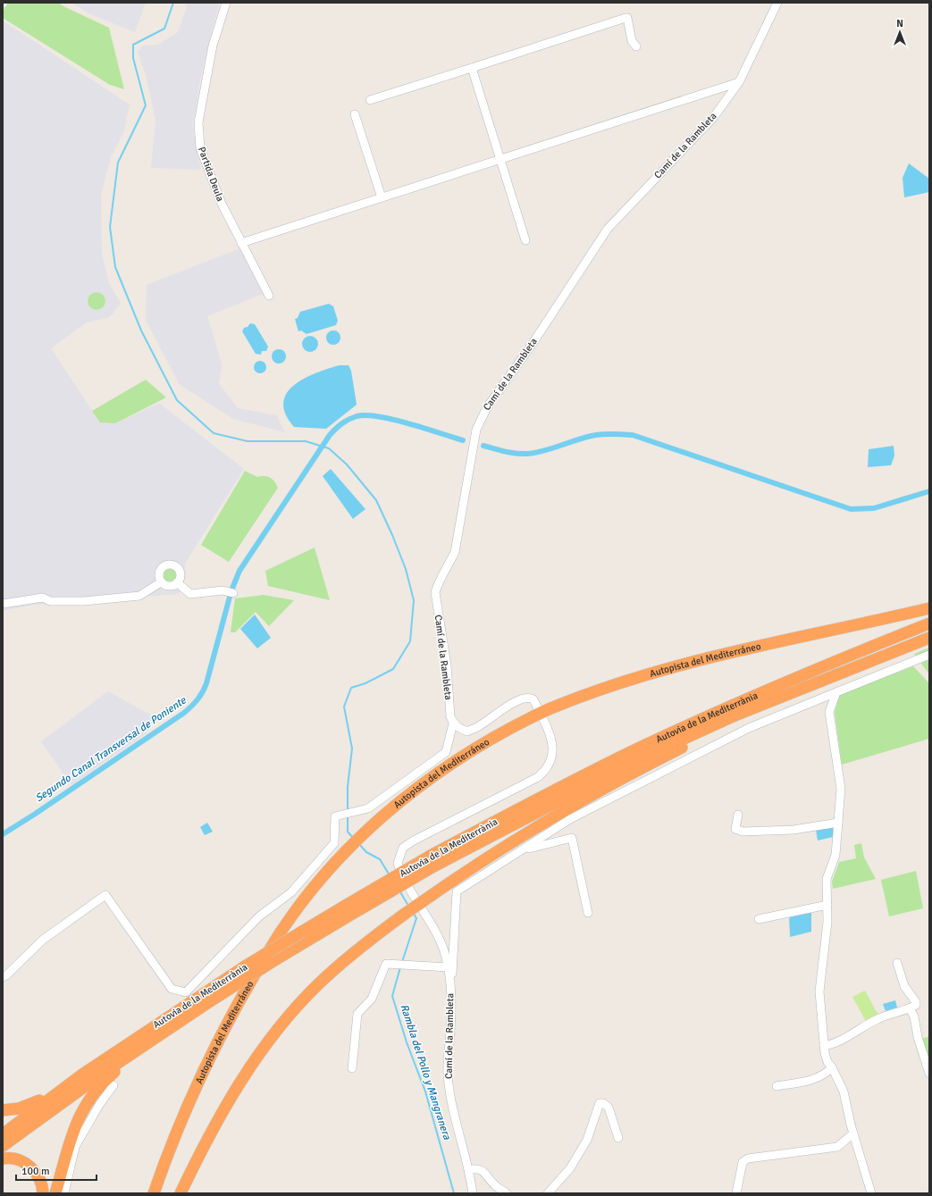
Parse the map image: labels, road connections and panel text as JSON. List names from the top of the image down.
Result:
{
  "streets": {
    "highway": ["Autopista del Mediterráneo", "Autovia de la Mediterrània"],
    "street": ["Camí de la Rambleta", "Partida Deula"]
  },
  "water": ["Segundo Canal Transversal de Poniente", "Rambla del Pollo y Mangranera"],
  "scale_bar": "100 m",
  "north": "top"
}
